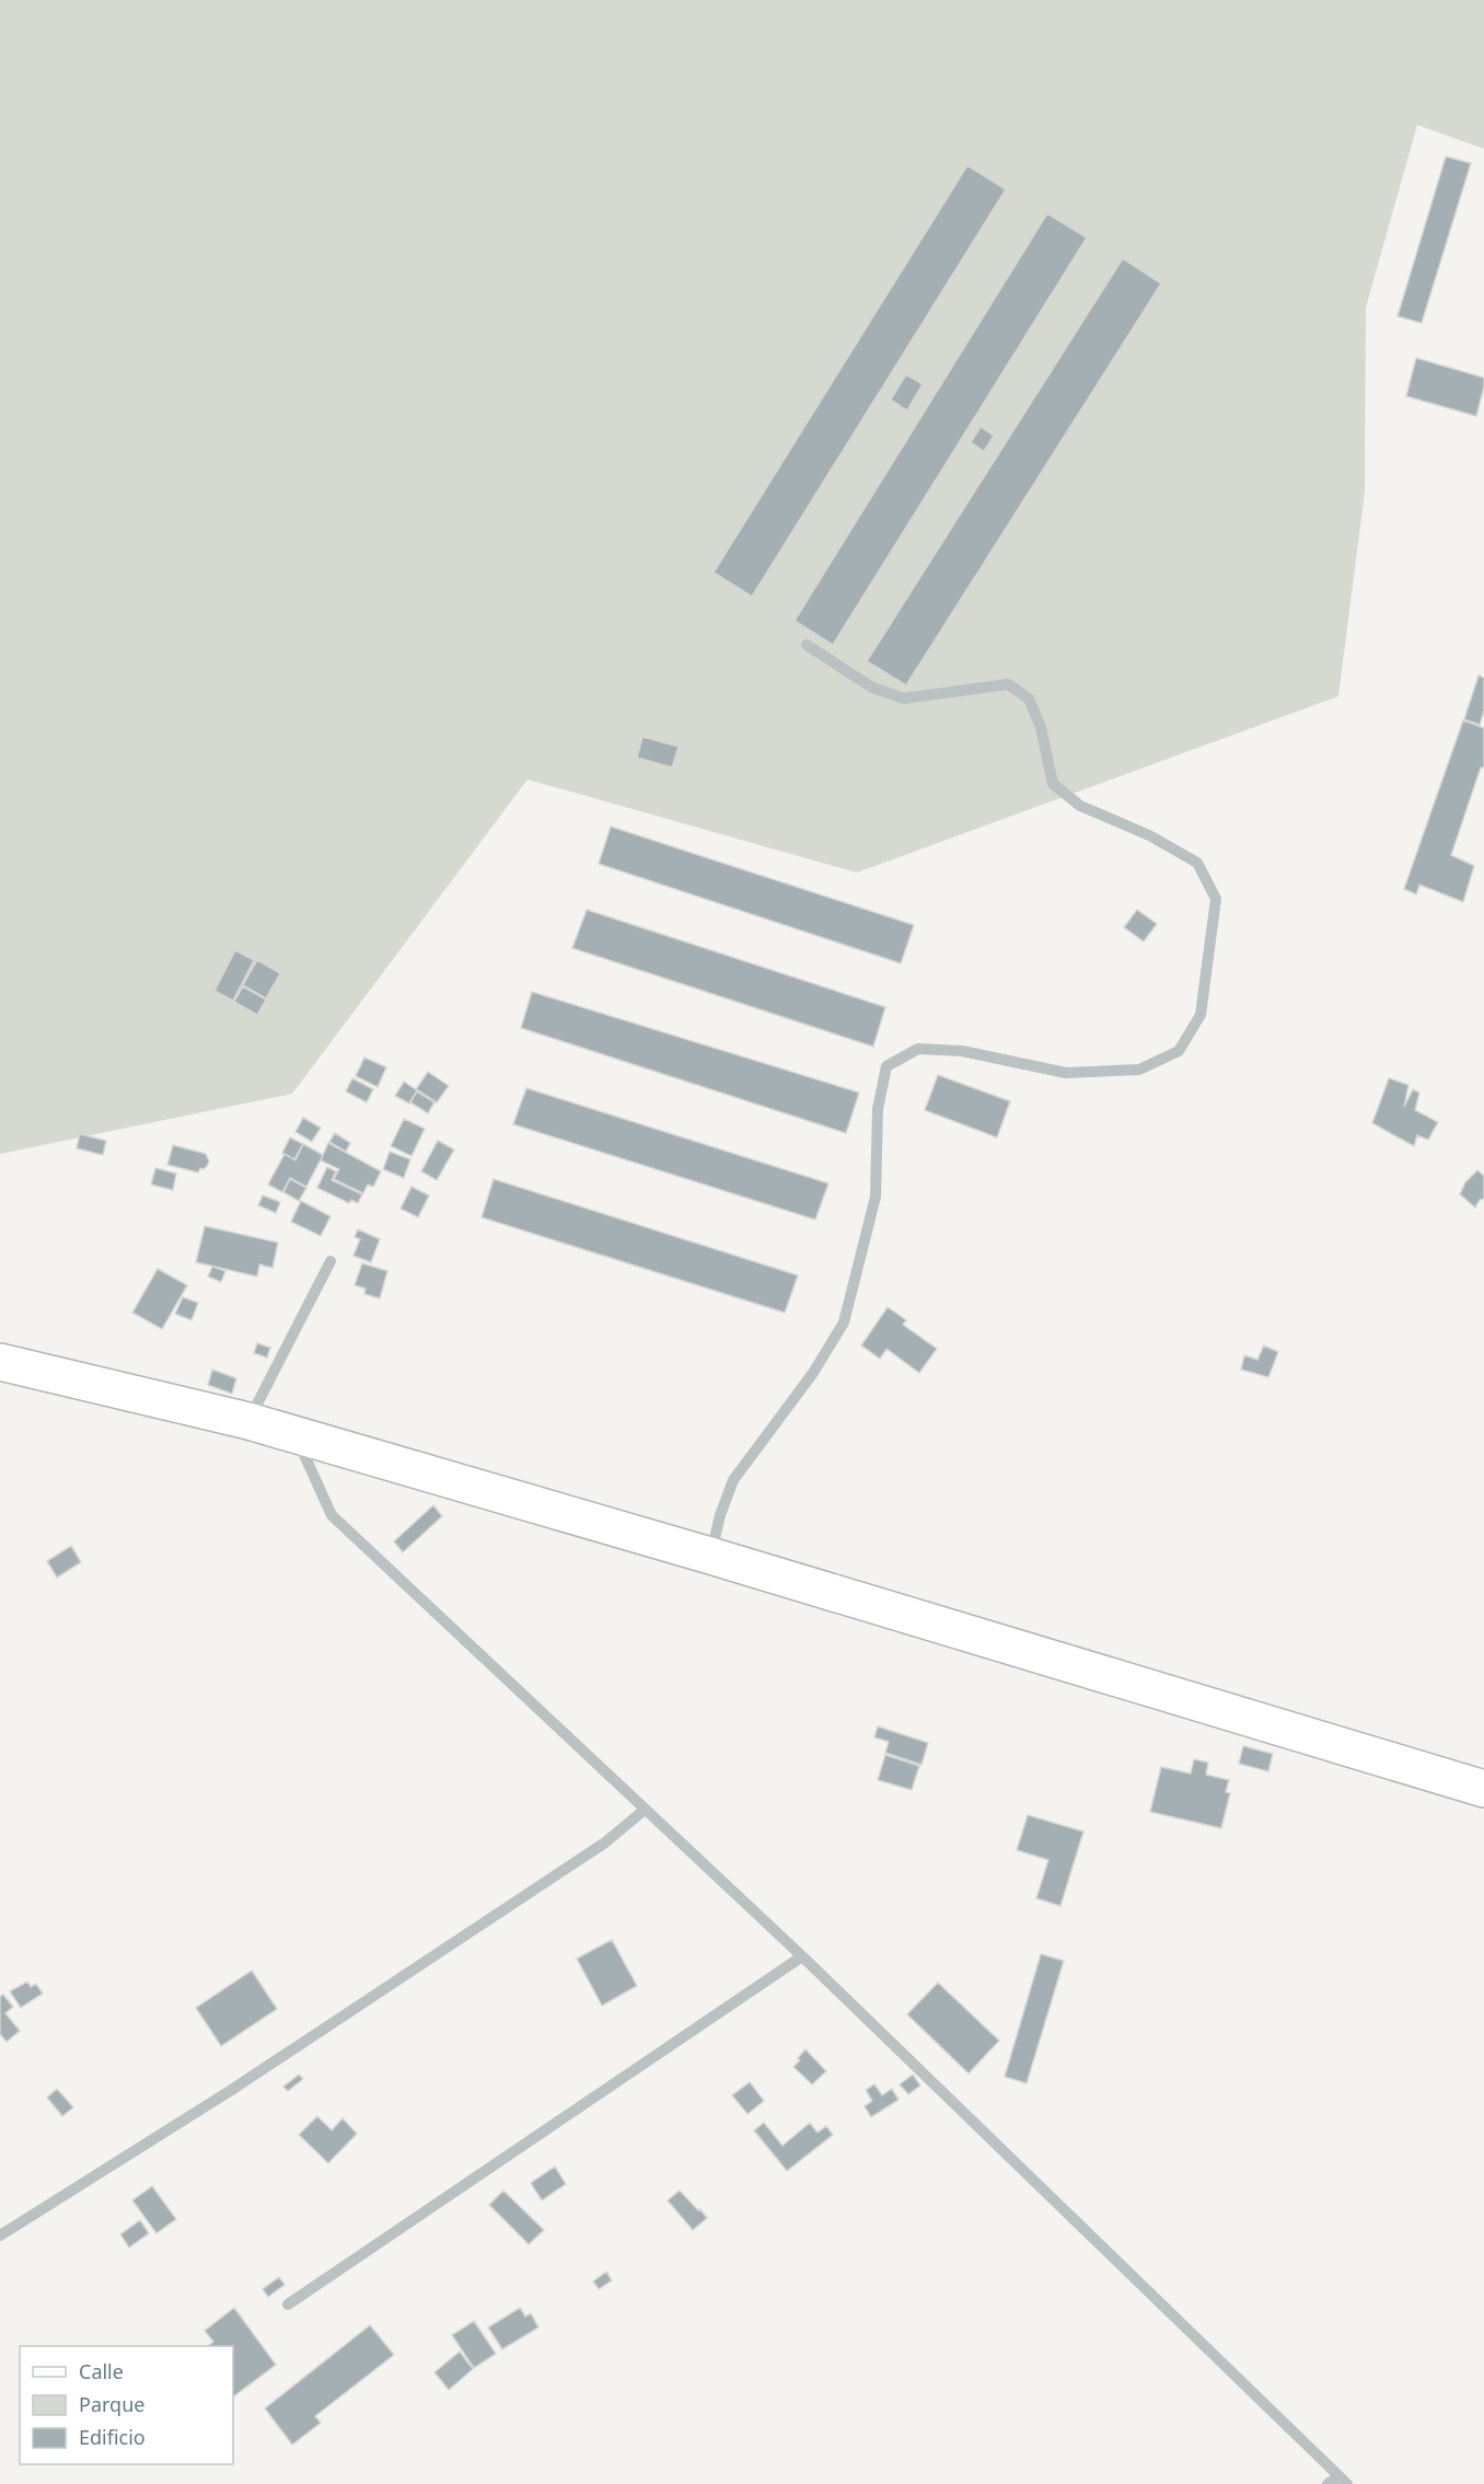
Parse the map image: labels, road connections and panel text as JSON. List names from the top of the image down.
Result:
{
  "legend": ["Calle", "Parque", "Edificio"]
}
